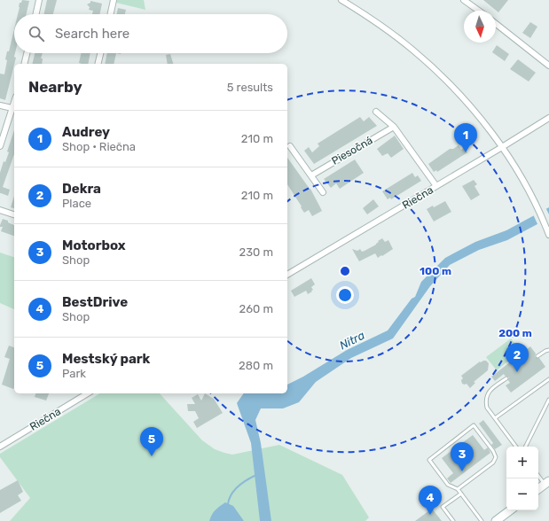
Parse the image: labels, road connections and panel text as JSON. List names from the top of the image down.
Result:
{
  "streets": {
    "street": ["Piesočná", "Riečna"]
  },
  "water": ["Nitra"],
  "north": "bottom",
  "page": {
    "search": "Search here",
    "heading": ["Nearby", "5 results"],
    "list": [
      {
        "mark": "1",
        "name": "Audrey",
        "note": "Shop · Riečna",
        "value": "210 m"
      },
      {
        "mark": "2",
        "name": "Dekra",
        "note": "Place",
        "value": "210 m"
      },
      {
        "mark": "3",
        "name": "Motorbox",
        "note": "Shop",
        "value": "230 m"
      },
      {
        "mark": "4",
        "name": "BestDrive",
        "note": "Shop",
        "value": "260 m"
      },
      {
        "mark": "5",
        "name": "Mestský park",
        "note": "Park",
        "value": "280 m"
      }
    ],
    "pins": [
      "1",
      "2",
      "5",
      "3",
      "4"
    ],
    "map_buttons": ["+", "−"]
  },
  "rings": ["100 m", "200 m"]
}
